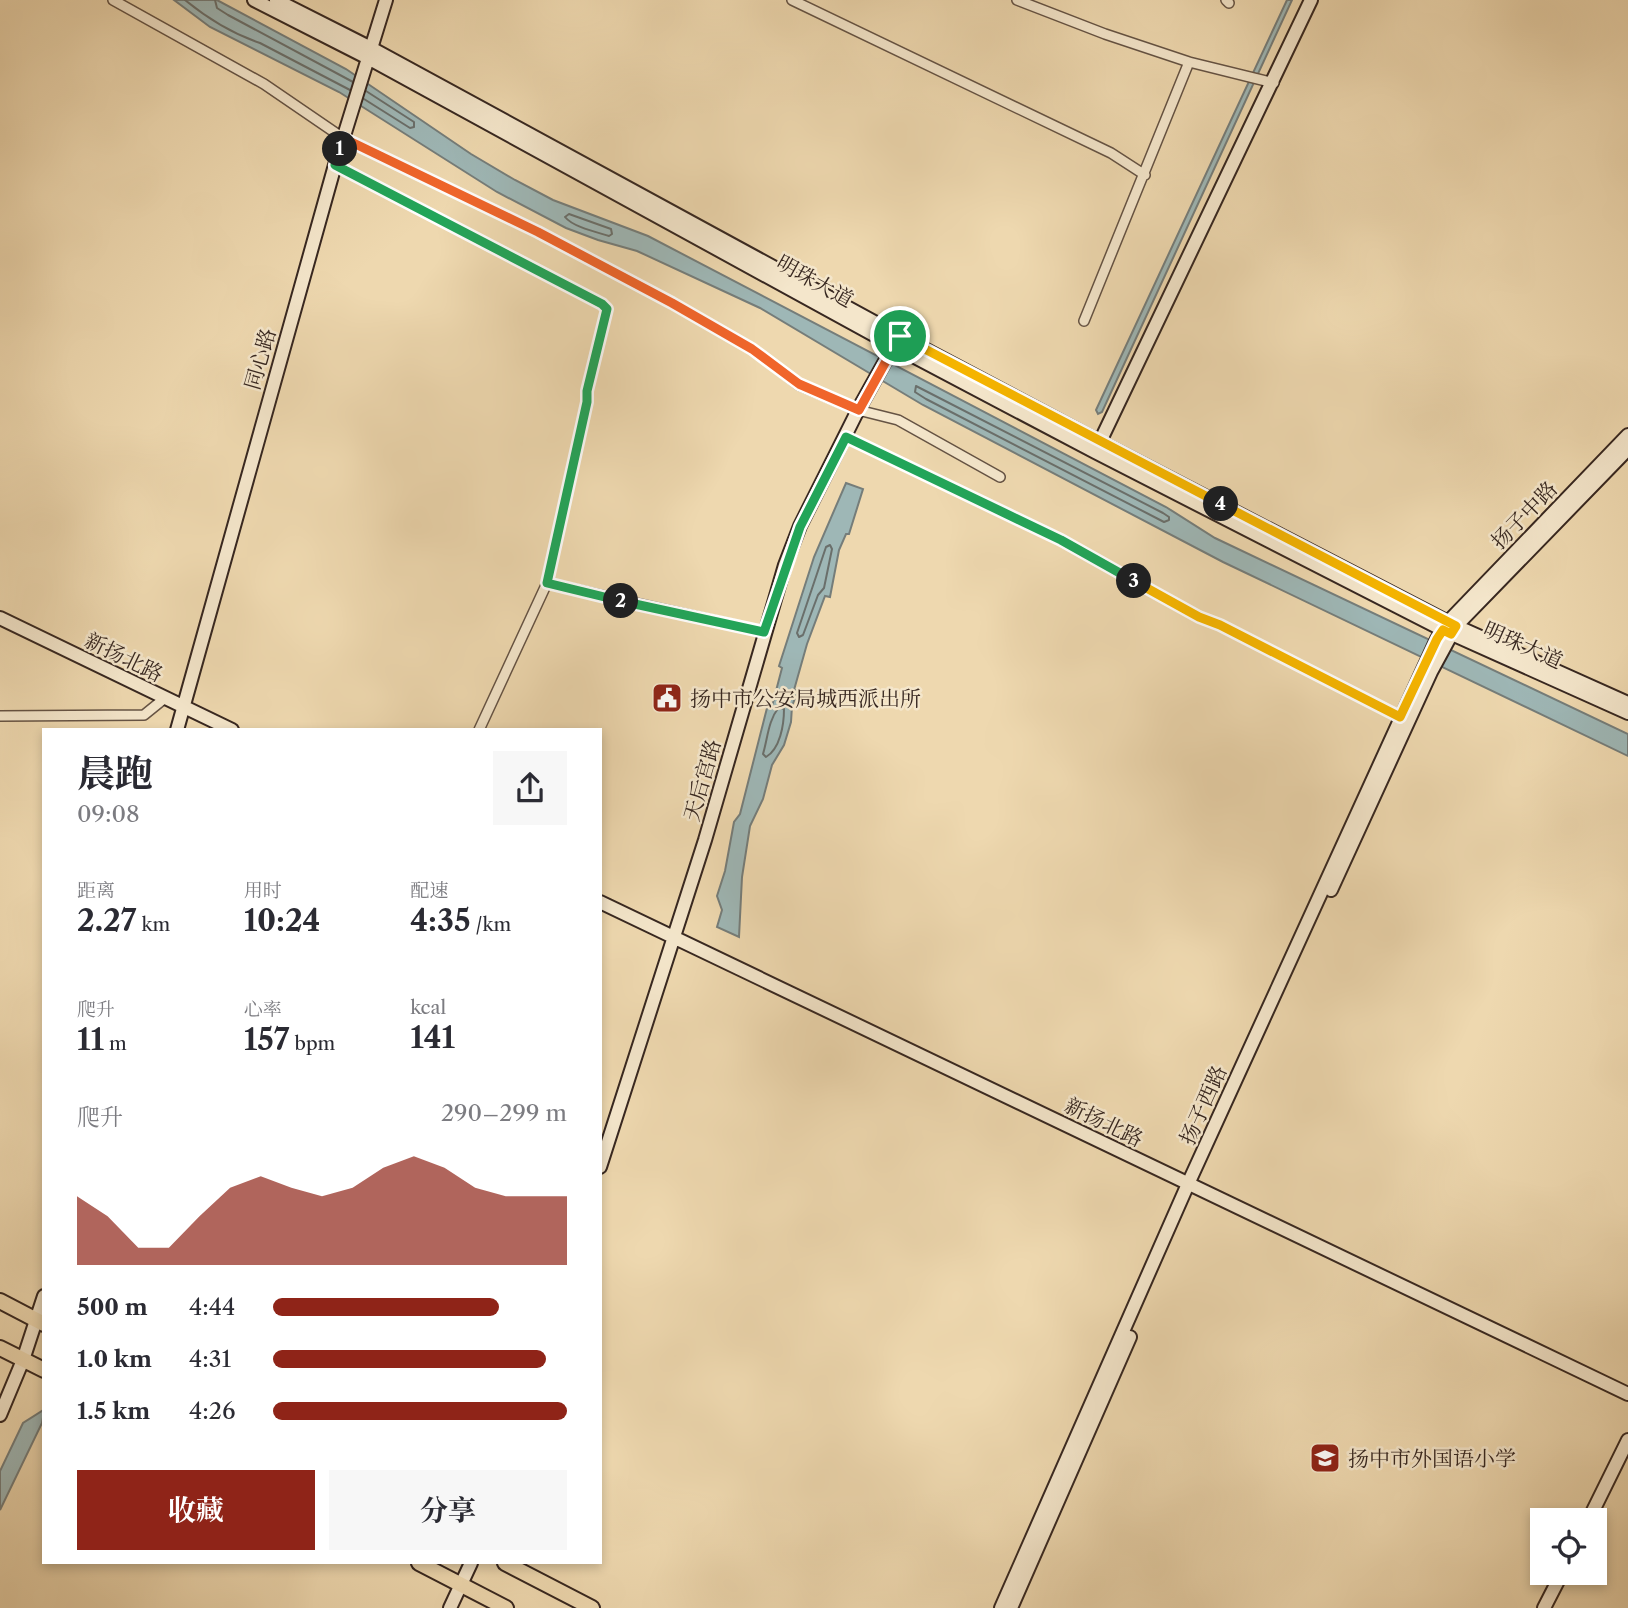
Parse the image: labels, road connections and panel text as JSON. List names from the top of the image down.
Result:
{
  "streets": {
    "main road": [
      "明珠大道",
      "同心路",
      "扬子中路",
      "新扬北路",
      "天后宫路",
      "扬子西路"
    ]
  },
  "crossings": [
    ["明珠大道", "同心路"],
    ["明珠大道", "扬子中路"],
    ["明珠大道", "天后宫路"],
    ["明珠大道", "扬子西路"],
    ["同心路", "新扬北路"],
    ["扬子中路", "扬子西路"],
    ["新扬北路", "天后宫路"],
    ["新扬北路", "扬子西路"]
  ],
  "places": {
    "public building": ["扬中市公安局城西派出所"],
    "school or university": ["扬中市外国语小学"]
  },
  "page": {
    "pins": [
      "1",
      "4",
      "3",
      "2"
    ],
    "heading": ["晨跑", "09:08"],
    "stats": [
      ["距离", "2.27 km"],
      ["用时", "10:24"],
      ["配速", "4:35 /km"],
      ["爬升", "11 m"],
      ["心率", "157 bpm"],
      ["kcal", "141"]
    ],
    "chart": ["爬升", "290–299 m"],
    "list": [
      {
        "name": "500 m",
        "note": "4:44"
      },
      {
        "name": "1.0 km",
        "note": "4:31"
      },
      {
        "name": "1.5 km",
        "note": "4:26"
      }
    ],
    "buttons": ["收藏", "分享"]
  }
}
